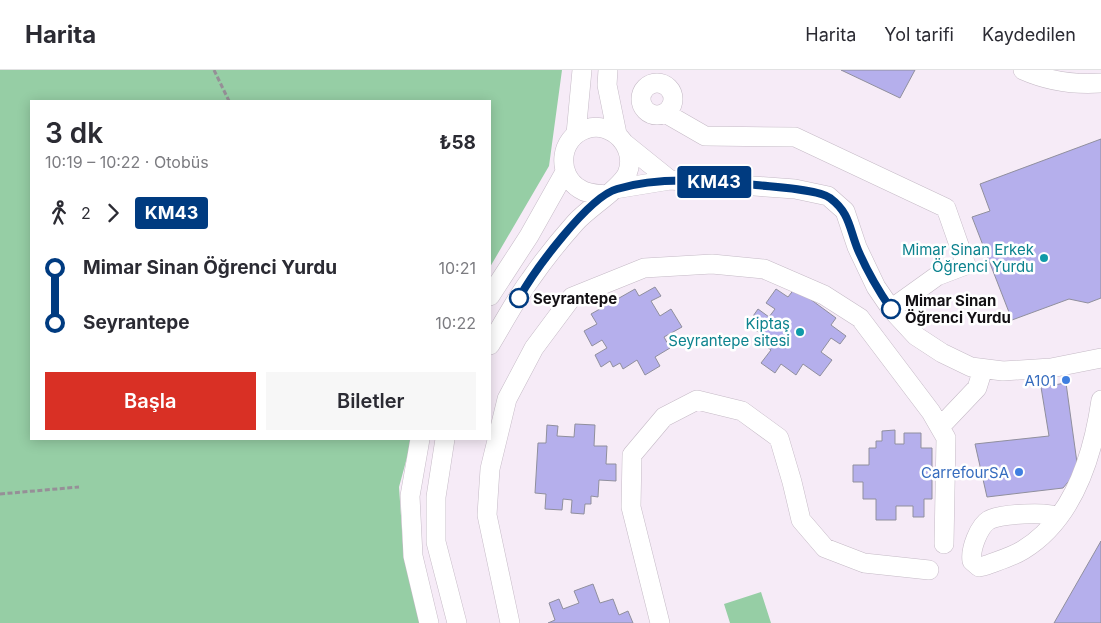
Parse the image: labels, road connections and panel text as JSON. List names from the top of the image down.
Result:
{
  "places": [
    "Mimar Sinan Erkek Öğrenci Yurdu",
    "Seyrantepe",
    "Mimar Sinan Öğrenci Yurdu",
    "Kiptaş Seyrantepe sitesi",
    "A101",
    "CarrefourSA"
  ],
  "lines": ["bus line KM43"],
  "page": {
    "header": "Harita",
    "nav": ["Harita", "Yol tarifi", "Kaydedilen"],
    "on_map": "KM43",
    "heading": ["3 dk", "10:19 – 10:22 · Otobüs", "₺58"],
    "legs": ["2", "KM43"],
    "list": [
      {
        "name": "Mimar Sinan Öğrenci Yurdu",
        "value": "10:21"
      },
      {
        "name": "Seyrantepe",
        "value": "10:22"
      }
    ],
    "buttons": ["Başla", "Biletler"]
  }
}
